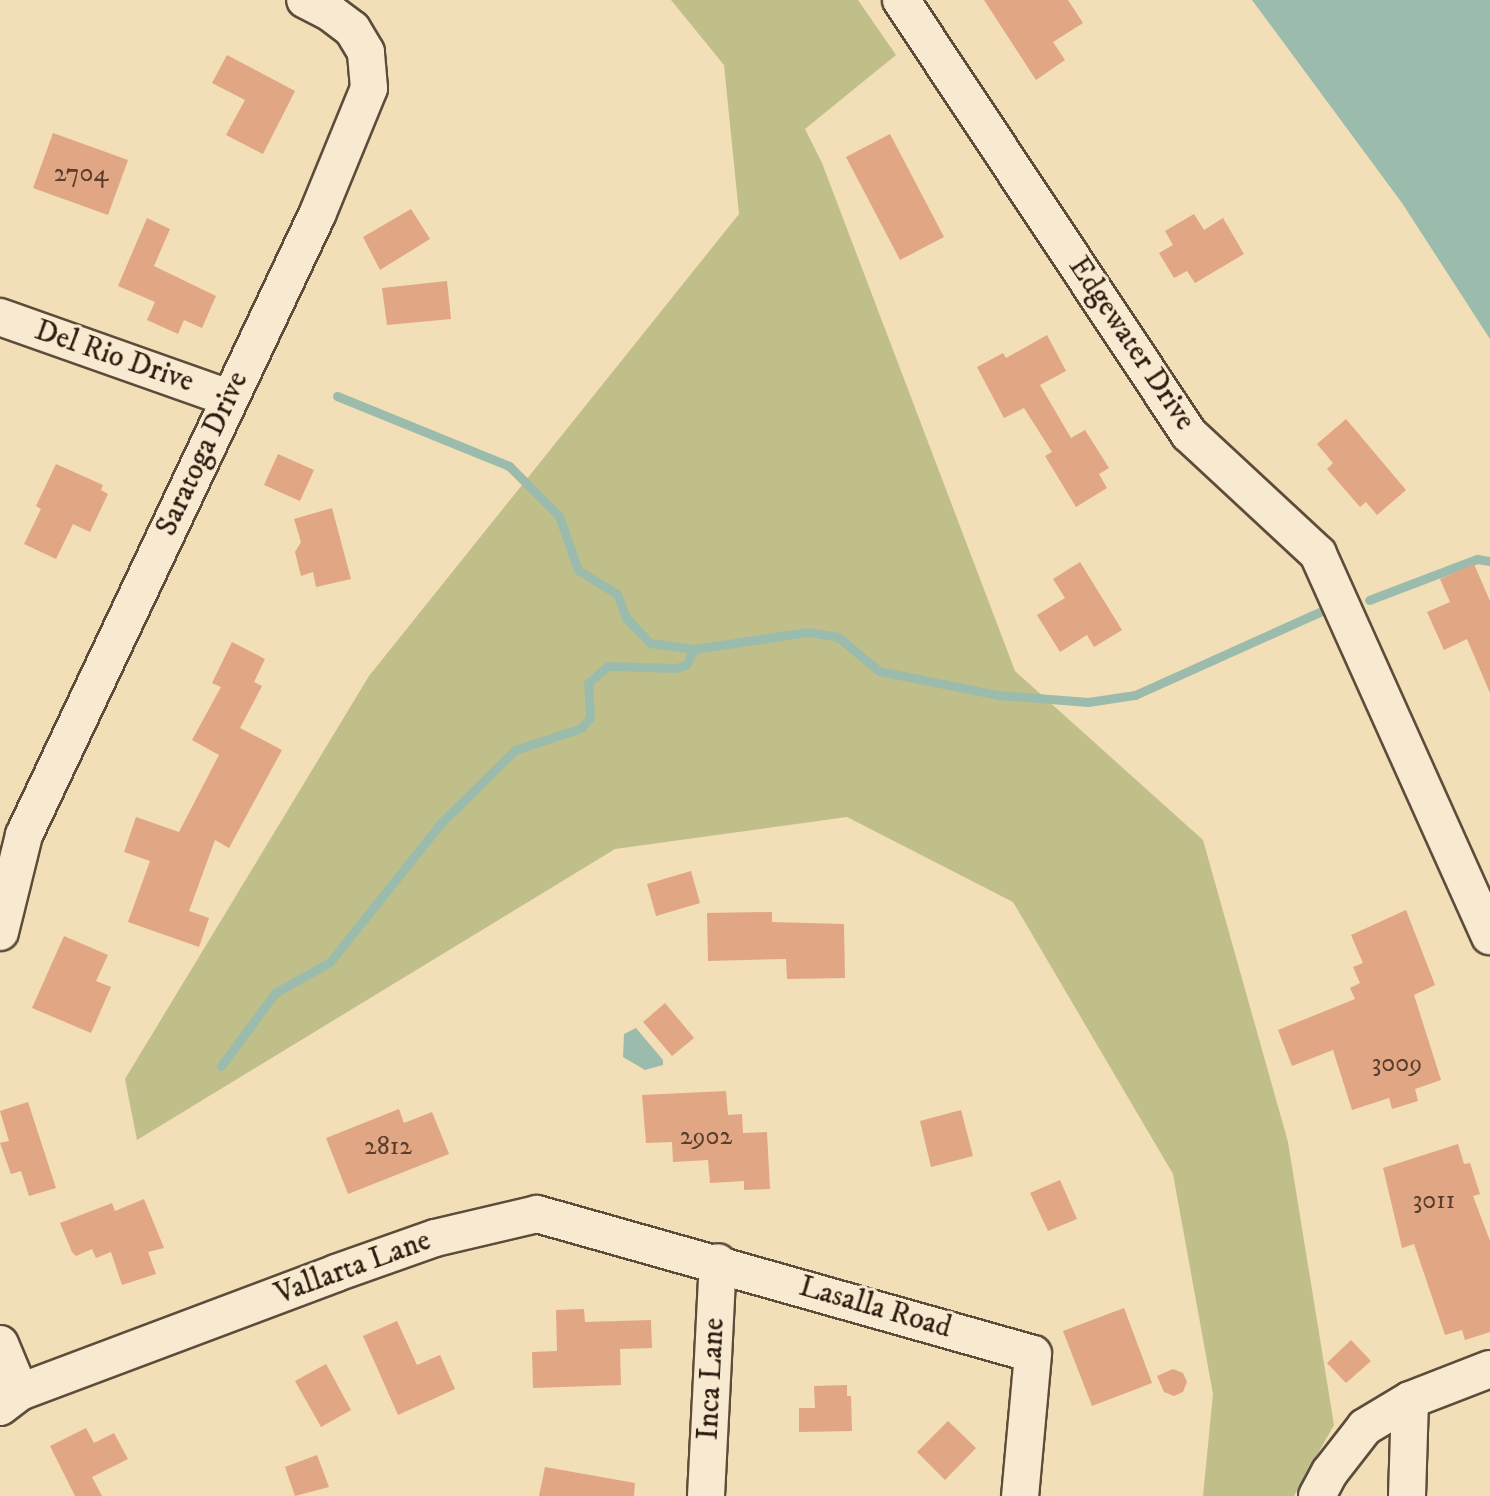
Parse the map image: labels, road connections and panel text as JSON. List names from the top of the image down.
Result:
{
  "streets": {
    "street": [
      "Edgewater Drive",
      "Del Rio Drive",
      "Saratoga Drive",
      "Vallarta Lane",
      "Lasalla Road",
      "Inca Lane"
    ]
  },
  "crossings": [
    ["Del Rio Drive", "Saratoga Drive"],
    ["Vallarta Lane", "Lasalla Road"],
    ["Vallarta Lane", "Inca Lane"],
    ["Lasalla Road", "Inca Lane"]
  ],
  "house_numbers": [
    "2704",
    "3009",
    "2902",
    "2812",
    "3011"
  ]
}
